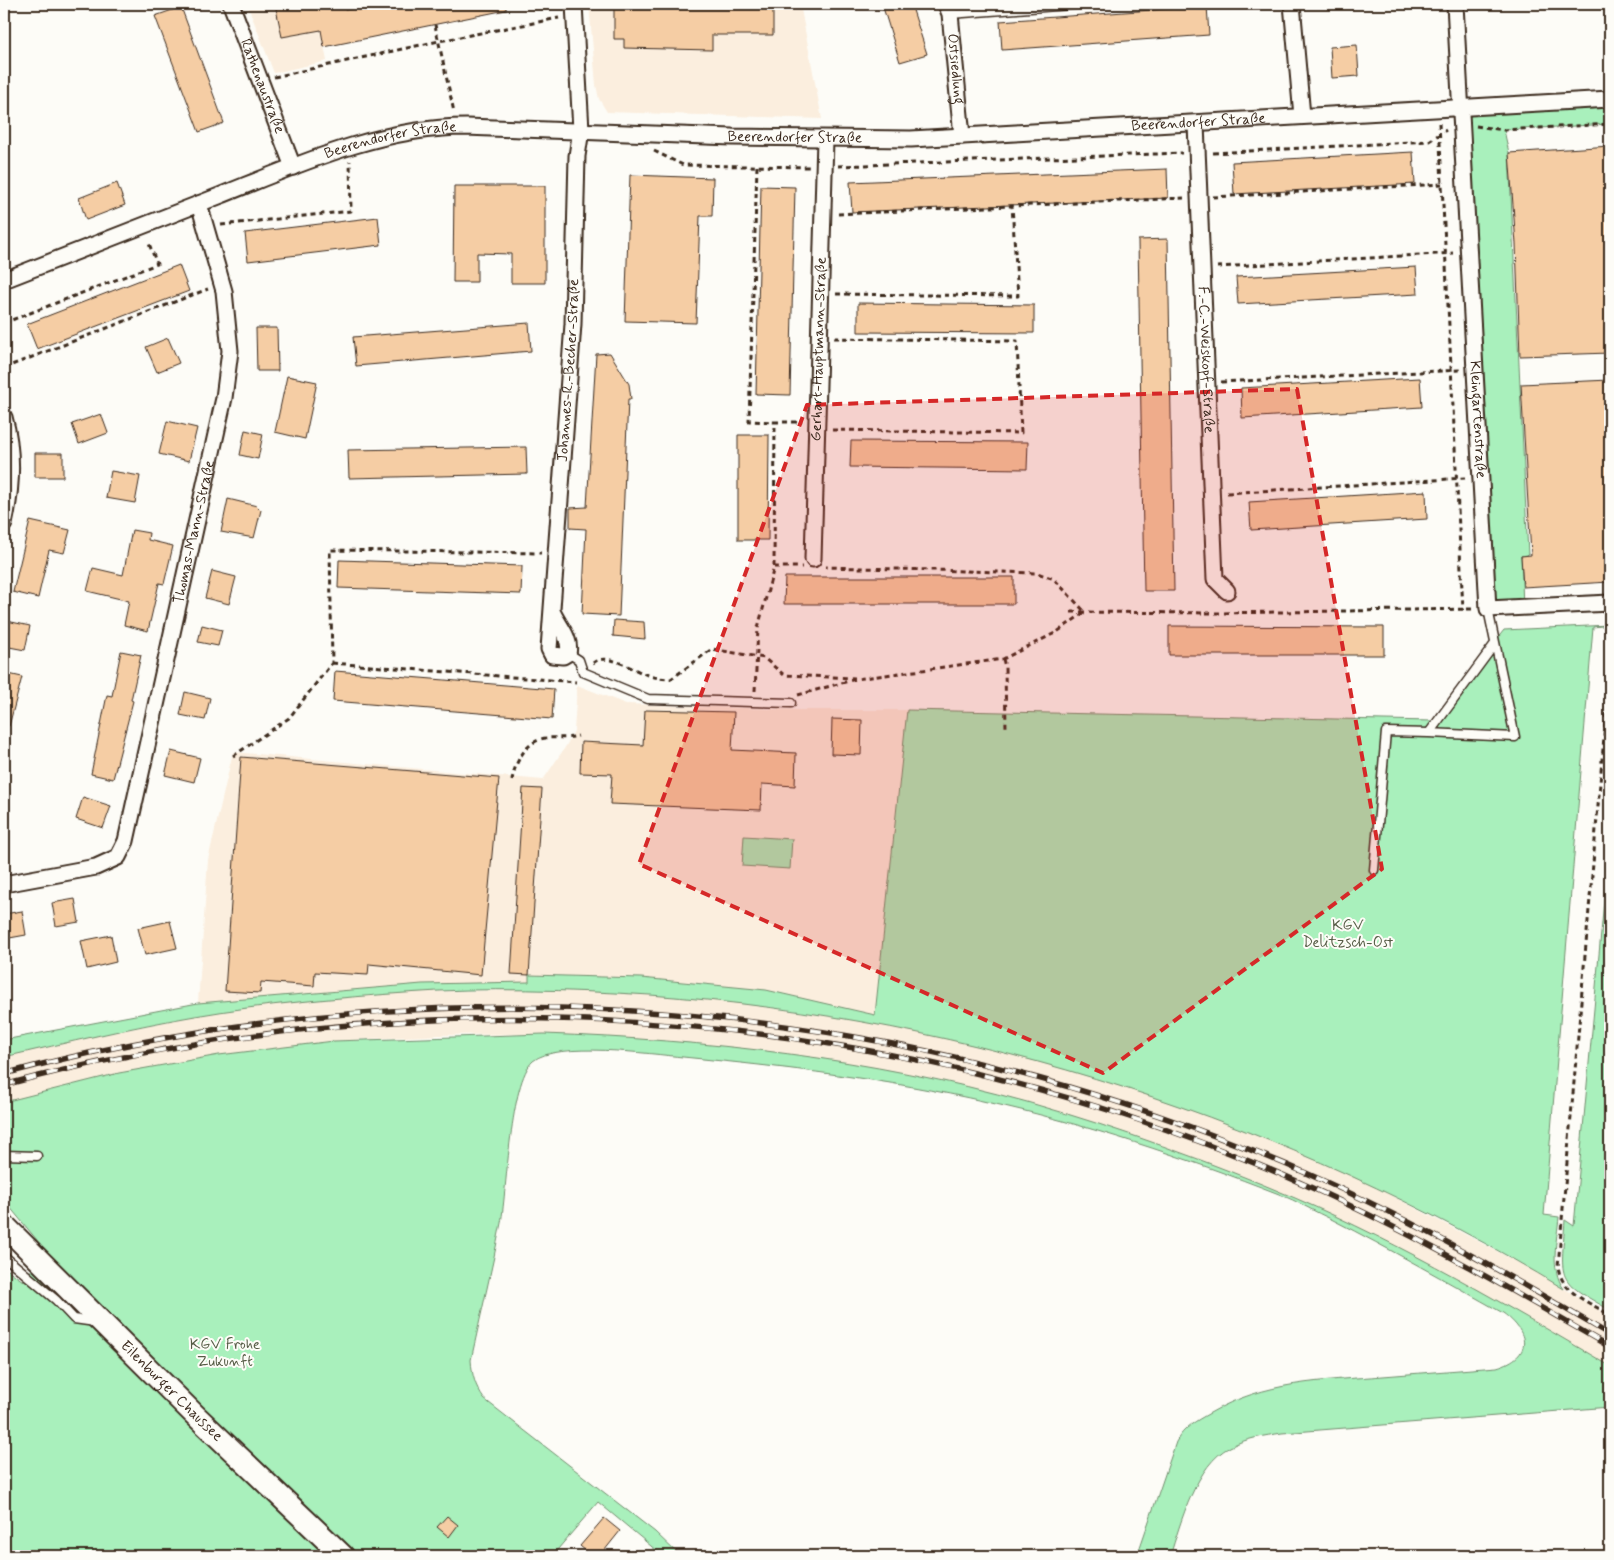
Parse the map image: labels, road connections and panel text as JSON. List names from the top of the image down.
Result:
{
  "streets": {
    "street": [
      "Ostsiedlung",
      "Rathenaustraße",
      "Beerendorfer Straße",
      "Gerhart-Hauptmann-Straße",
      "F.-C.-Weiskopf-Straße",
      "Johannes-R.-Becher-Straße",
      "Kleingartenstraße",
      "Thomas-Mann-Straße",
      "Eilenburger Chaussee"
    ]
  },
  "crossings": [
    ["Ostsiedlung", "Beerendorfer Straße"],
    ["Rathenaustraße", "Beerendorfer Straße"],
    ["Beerendorfer Straße", "Gerhart-Hauptmann-Straße"],
    ["Beerendorfer Straße", "F.-C.-Weiskopf-Straße"],
    ["Beerendorfer Straße", "Johannes-R.-Becher-Straße"],
    ["Beerendorfer Straße", "Kleingartenstraße"],
    ["Beerendorfer Straße", "Thomas-Mann-Straße"]
  ],
  "parks": ["KGV Delitzsch-Ost", "KGV Frohe Zukunft"]
}
